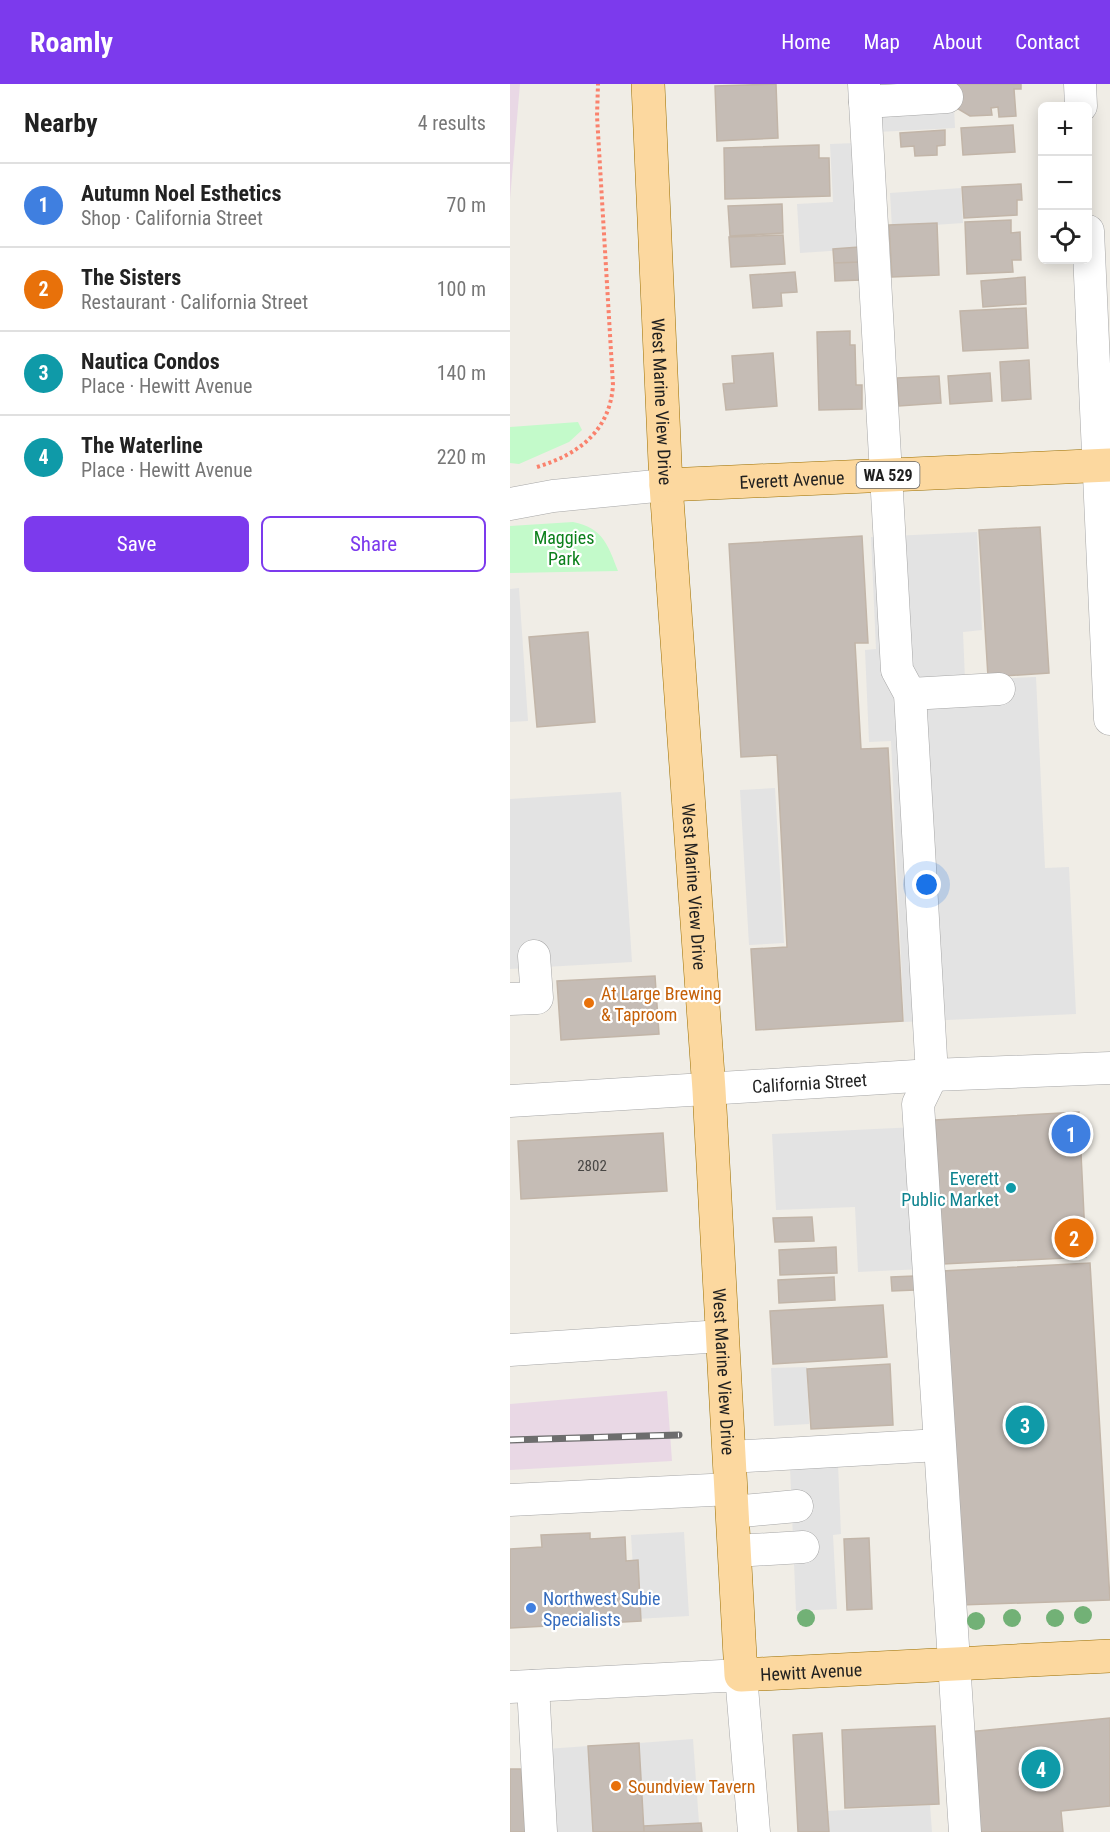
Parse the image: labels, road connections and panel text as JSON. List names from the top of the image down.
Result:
{
  "streets": {
    "main road": [
      "West Marine View Drive",
      "WA 529",
      "Everett Avenue",
      "Hewitt Avenue"
    ],
    "street": ["California Street"]
  },
  "crossings": [
    ["West Marine View Drive", "Everett Avenue"],
    ["West Marine View Drive", "California Street"],
    ["West Marine View Drive", "Hewitt Avenue"]
  ],
  "parks": ["Maggies Park"],
  "places": [
    "At Large Brewing & Taproom",
    "Everett Public Market",
    "Northwest Subie Specialists",
    "Soundview Tavern"
  ],
  "house_numbers": ["2802"],
  "page": {
    "header": "Roamly",
    "nav": [
      "Home",
      "Map",
      "About",
      "Contact"
    ],
    "heading": ["Nearby", "4 results"],
    "map_buttons": ["+", "−"],
    "list": [
      {
        "mark": "1",
        "name": "Autumn Noel Esthetics",
        "note": "Shop · California Street",
        "value": "70 m"
      },
      {
        "mark": "2",
        "name": "The Sisters",
        "note": "Restaurant · California Street",
        "value": "100 m"
      },
      {
        "mark": "3",
        "name": "Nautica Condos",
        "note": "Place · Hewitt Avenue",
        "value": "140 m"
      },
      {
        "mark": "4",
        "name": "The Waterline",
        "note": "Place · Hewitt Avenue",
        "value": "220 m"
      }
    ],
    "buttons": ["Save", "Share"],
    "pins": [
      "1",
      "2",
      "3",
      "4"
    ]
  }
}
